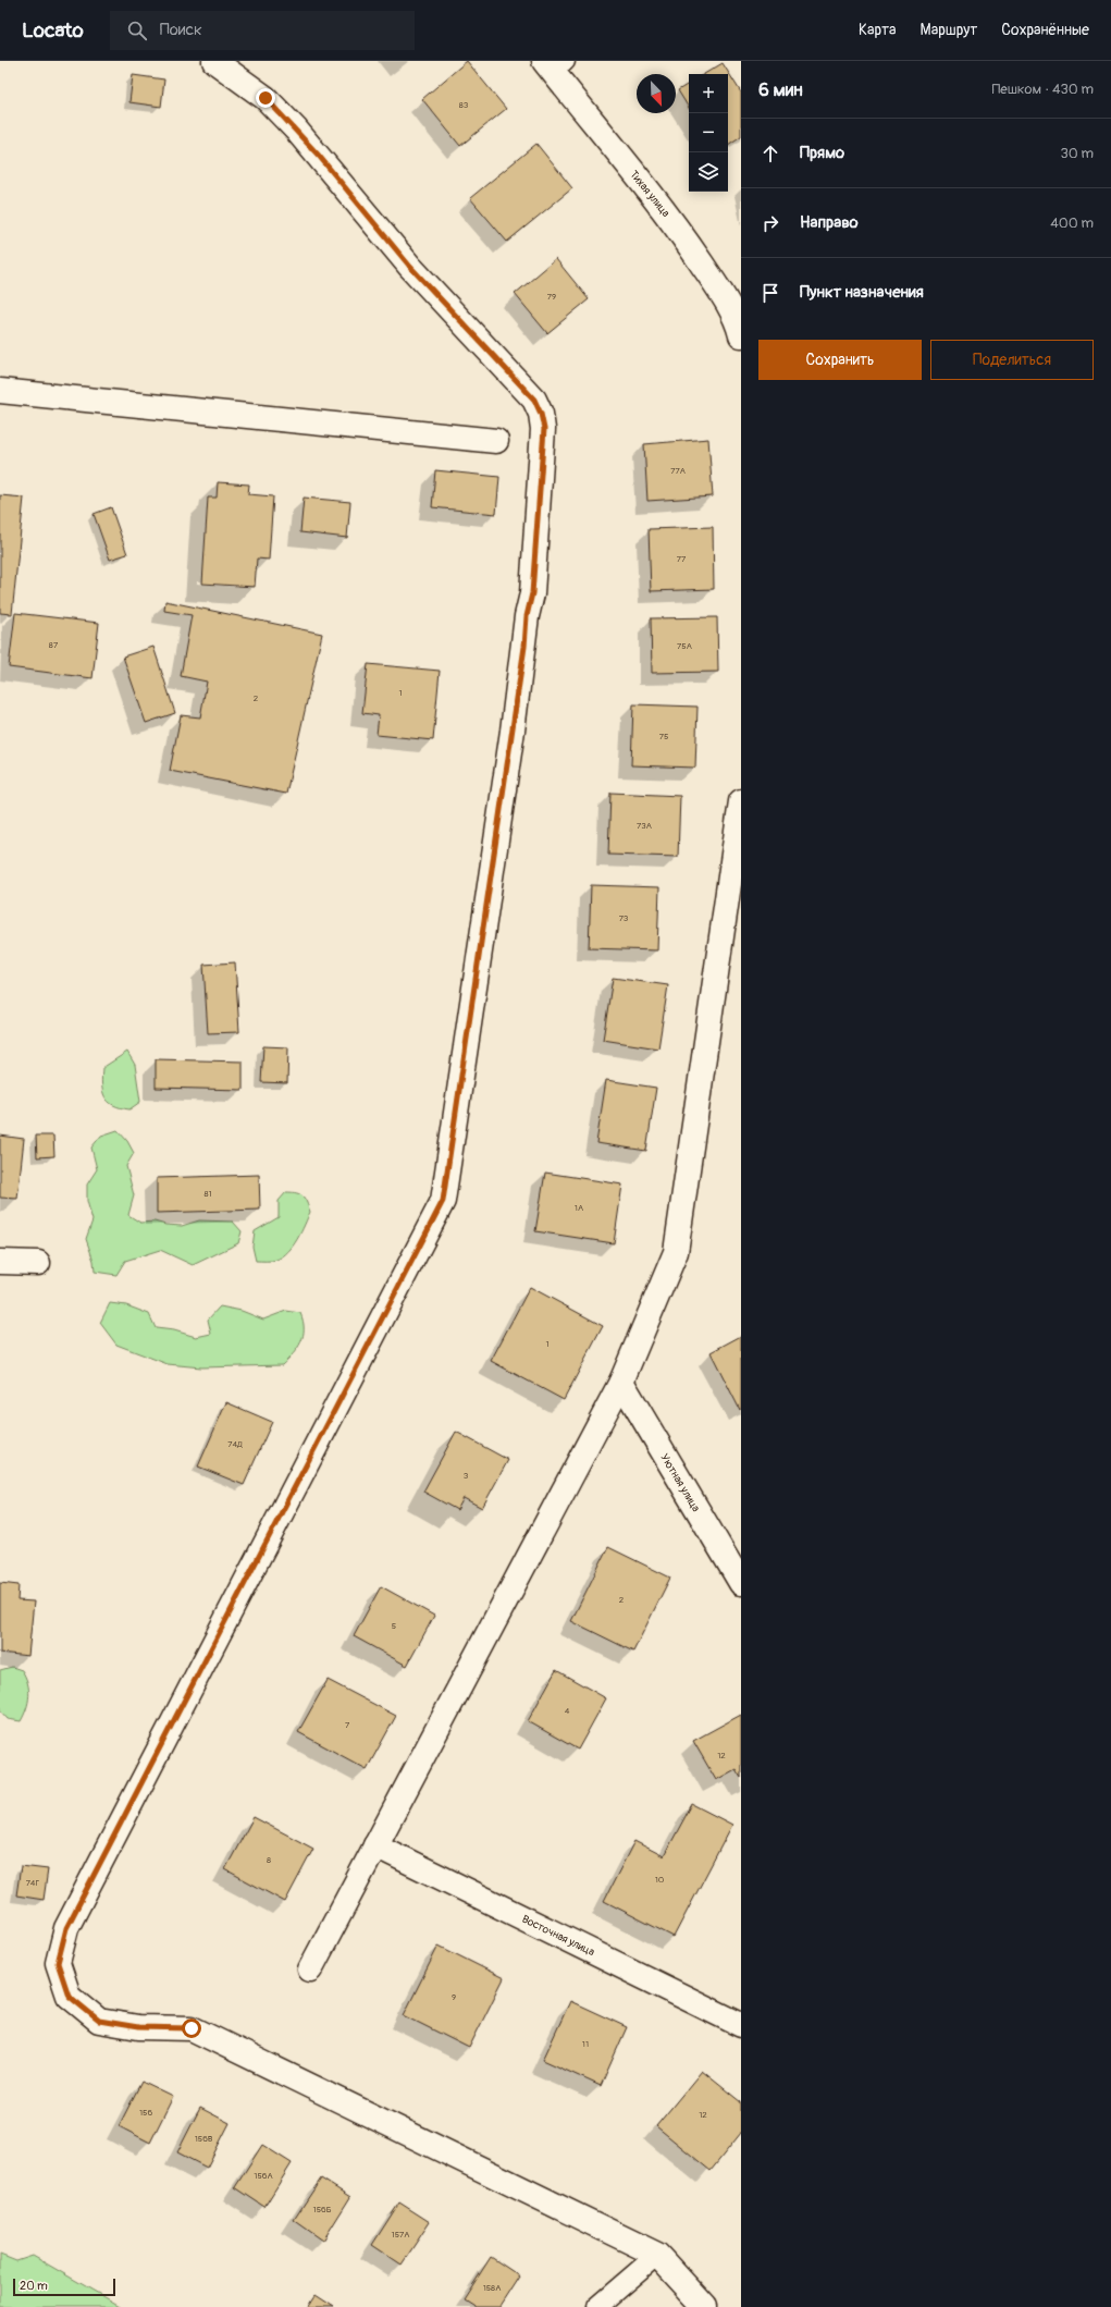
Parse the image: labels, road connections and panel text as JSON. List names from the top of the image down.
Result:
{
  "streets": {
    "street": ["Тихая улица", "Уютная улица", "Восточная улица"]
  },
  "house_numbers": [
    "83",
    "79",
    "77А",
    "77",
    "87",
    "75А",
    "1",
    "2",
    "75",
    "73А",
    "73",
    "81",
    "1А",
    "1",
    "74Д",
    "3",
    "2",
    "5",
    "4",
    "7",
    "12",
    "8",
    "10",
    "74Г",
    "9",
    "11",
    "156",
    "12",
    "156В",
    "156А",
    "156Б",
    "157А",
    "158А"
  ],
  "scale_bar": "20 m",
  "north": "bottom right",
  "page": {
    "header": "Locato",
    "search": "Поиск",
    "nav": ["Карта", "Маршрут", "Сохранённые"],
    "heading": ["6 мин", "Пешком · 430 m"],
    "map_buttons": ["+", "−"],
    "list": [
      ["Прямо", "30 m"],
      ["Направо", "400 m"],
      "Пункт назначения"
    ],
    "buttons": ["Сохранить", "Поделиться"],
    "scale": "20 m"
  }
}
